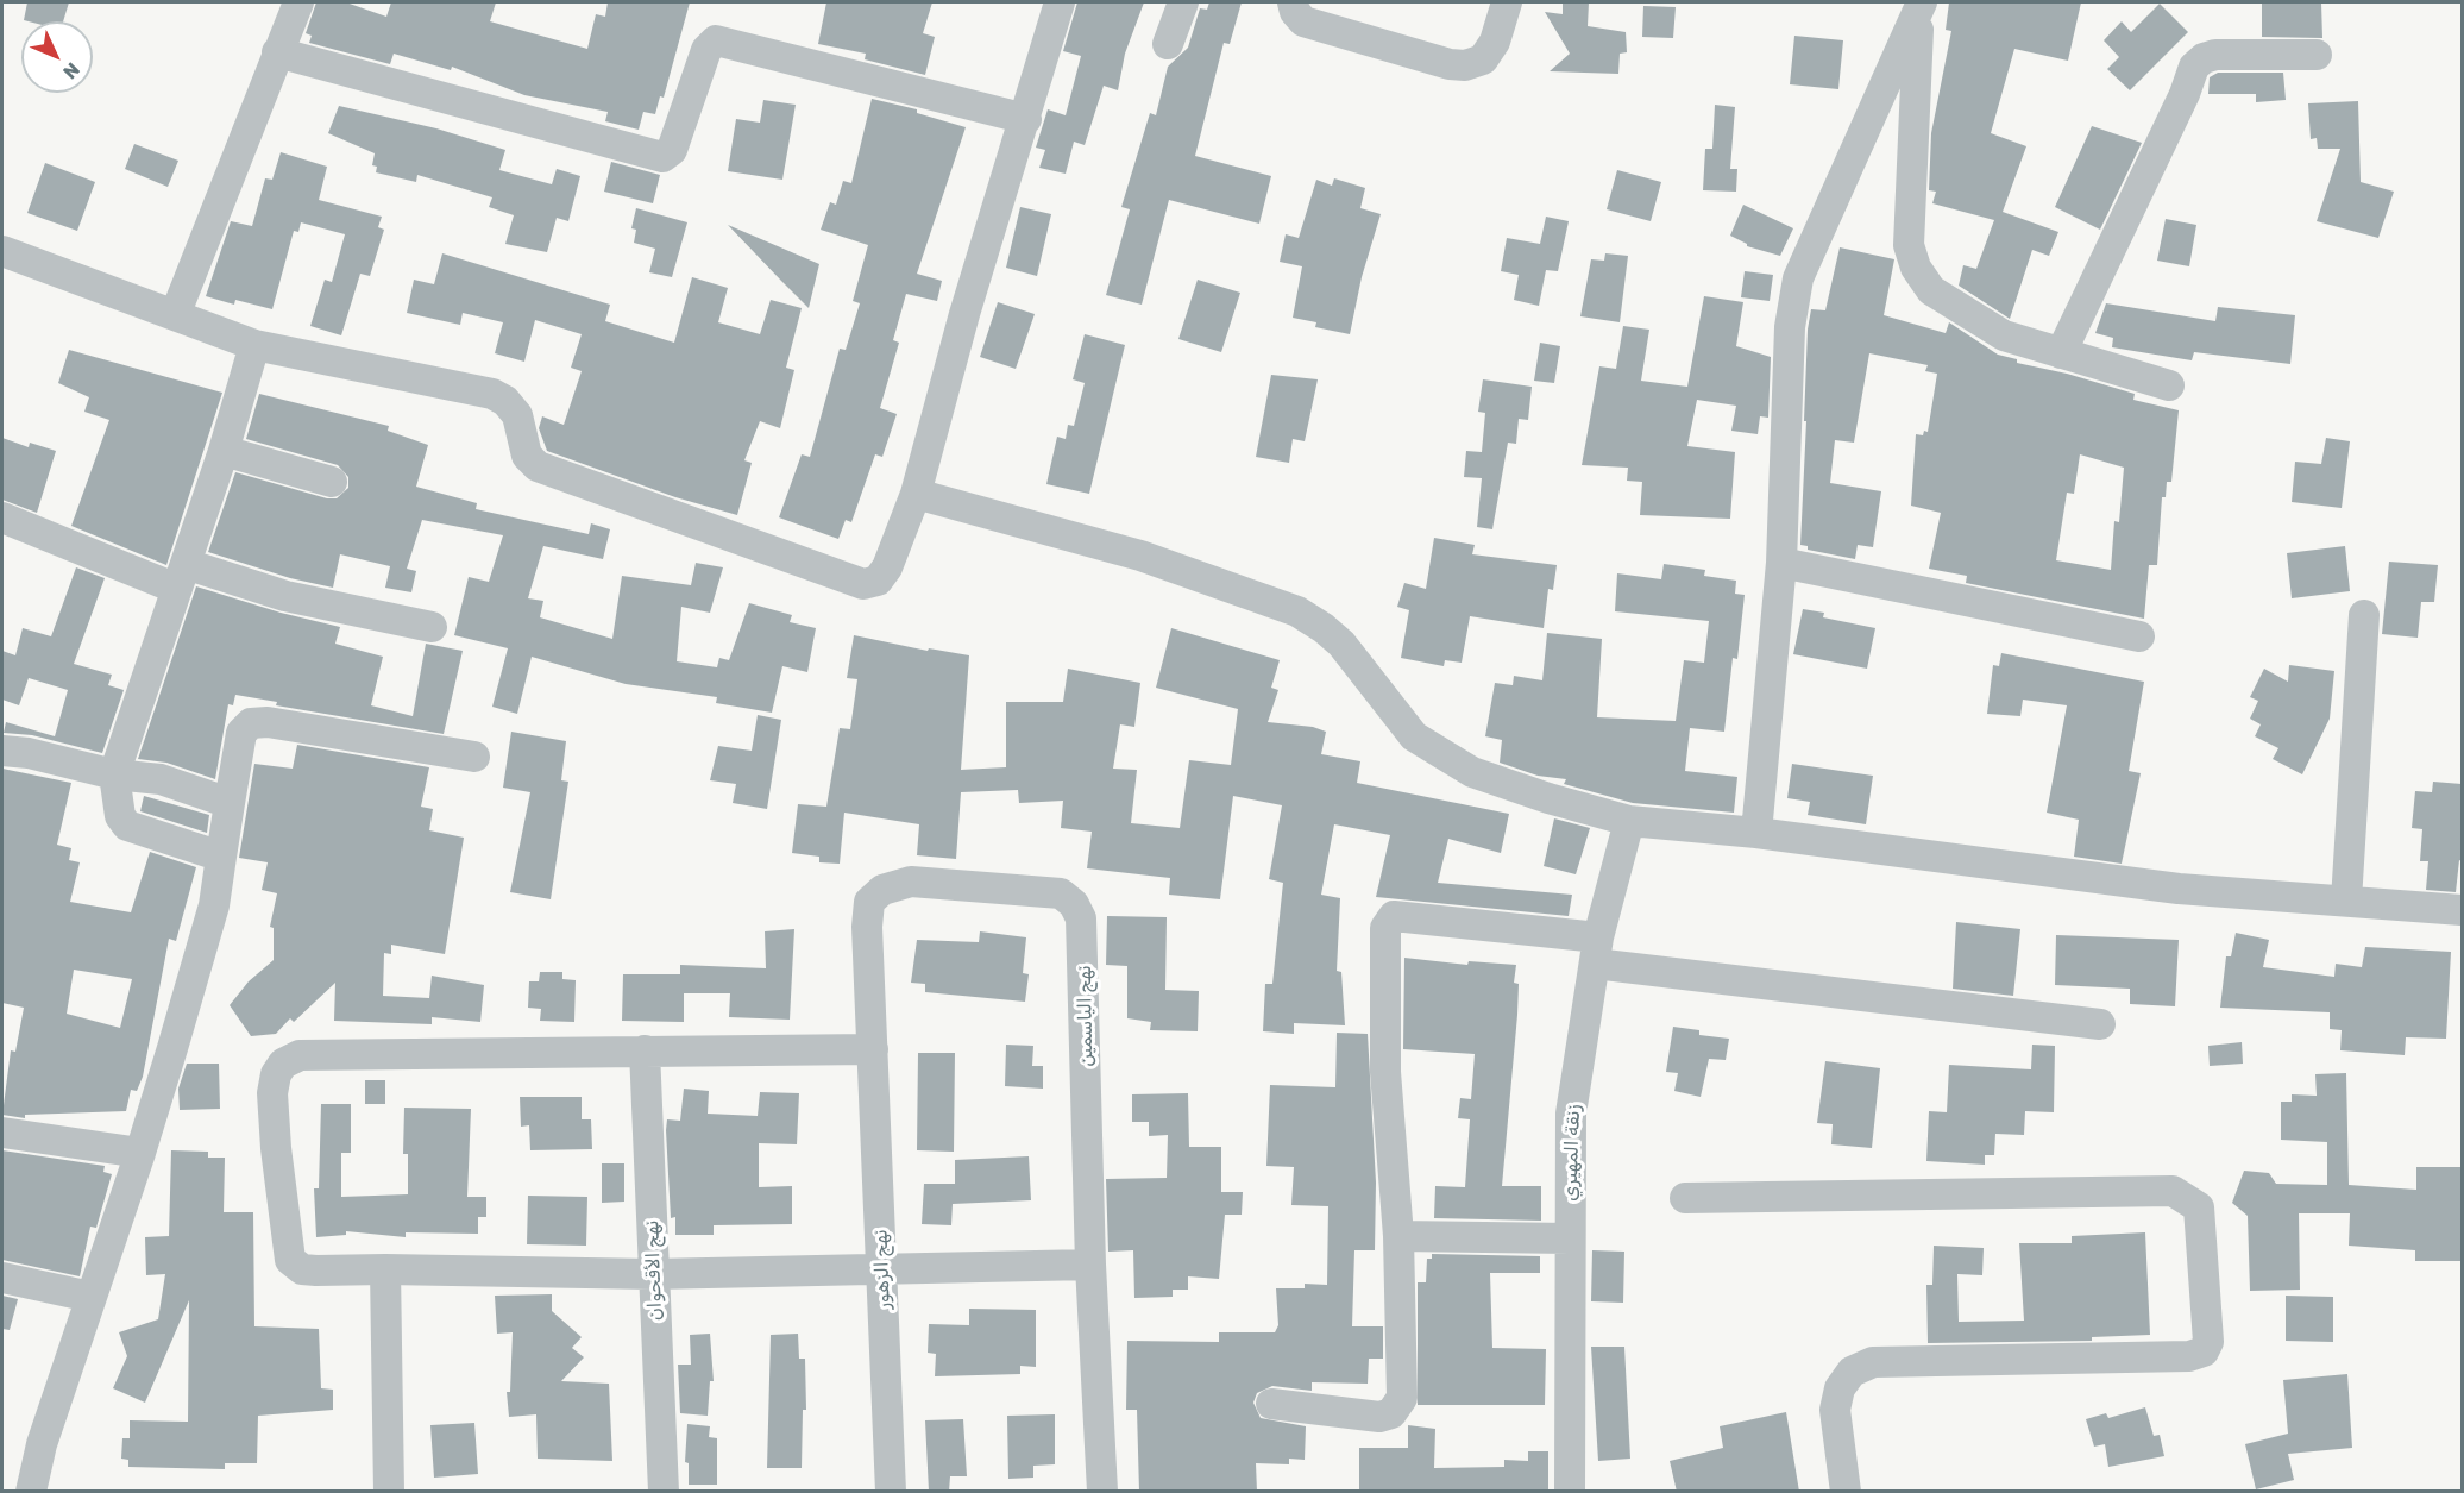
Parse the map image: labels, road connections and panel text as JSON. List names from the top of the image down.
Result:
{
  "streets": {
    "street": [
      "نهج الياسمين",
      "زنقة المهيري",
      "نهج الزهور",
      "نهج الأقحوان"
    ]
  },
  "crossings": [
    ["نهج الياسمين", "نهج الزهور"]
  ],
  "north": "bottom right"
}
